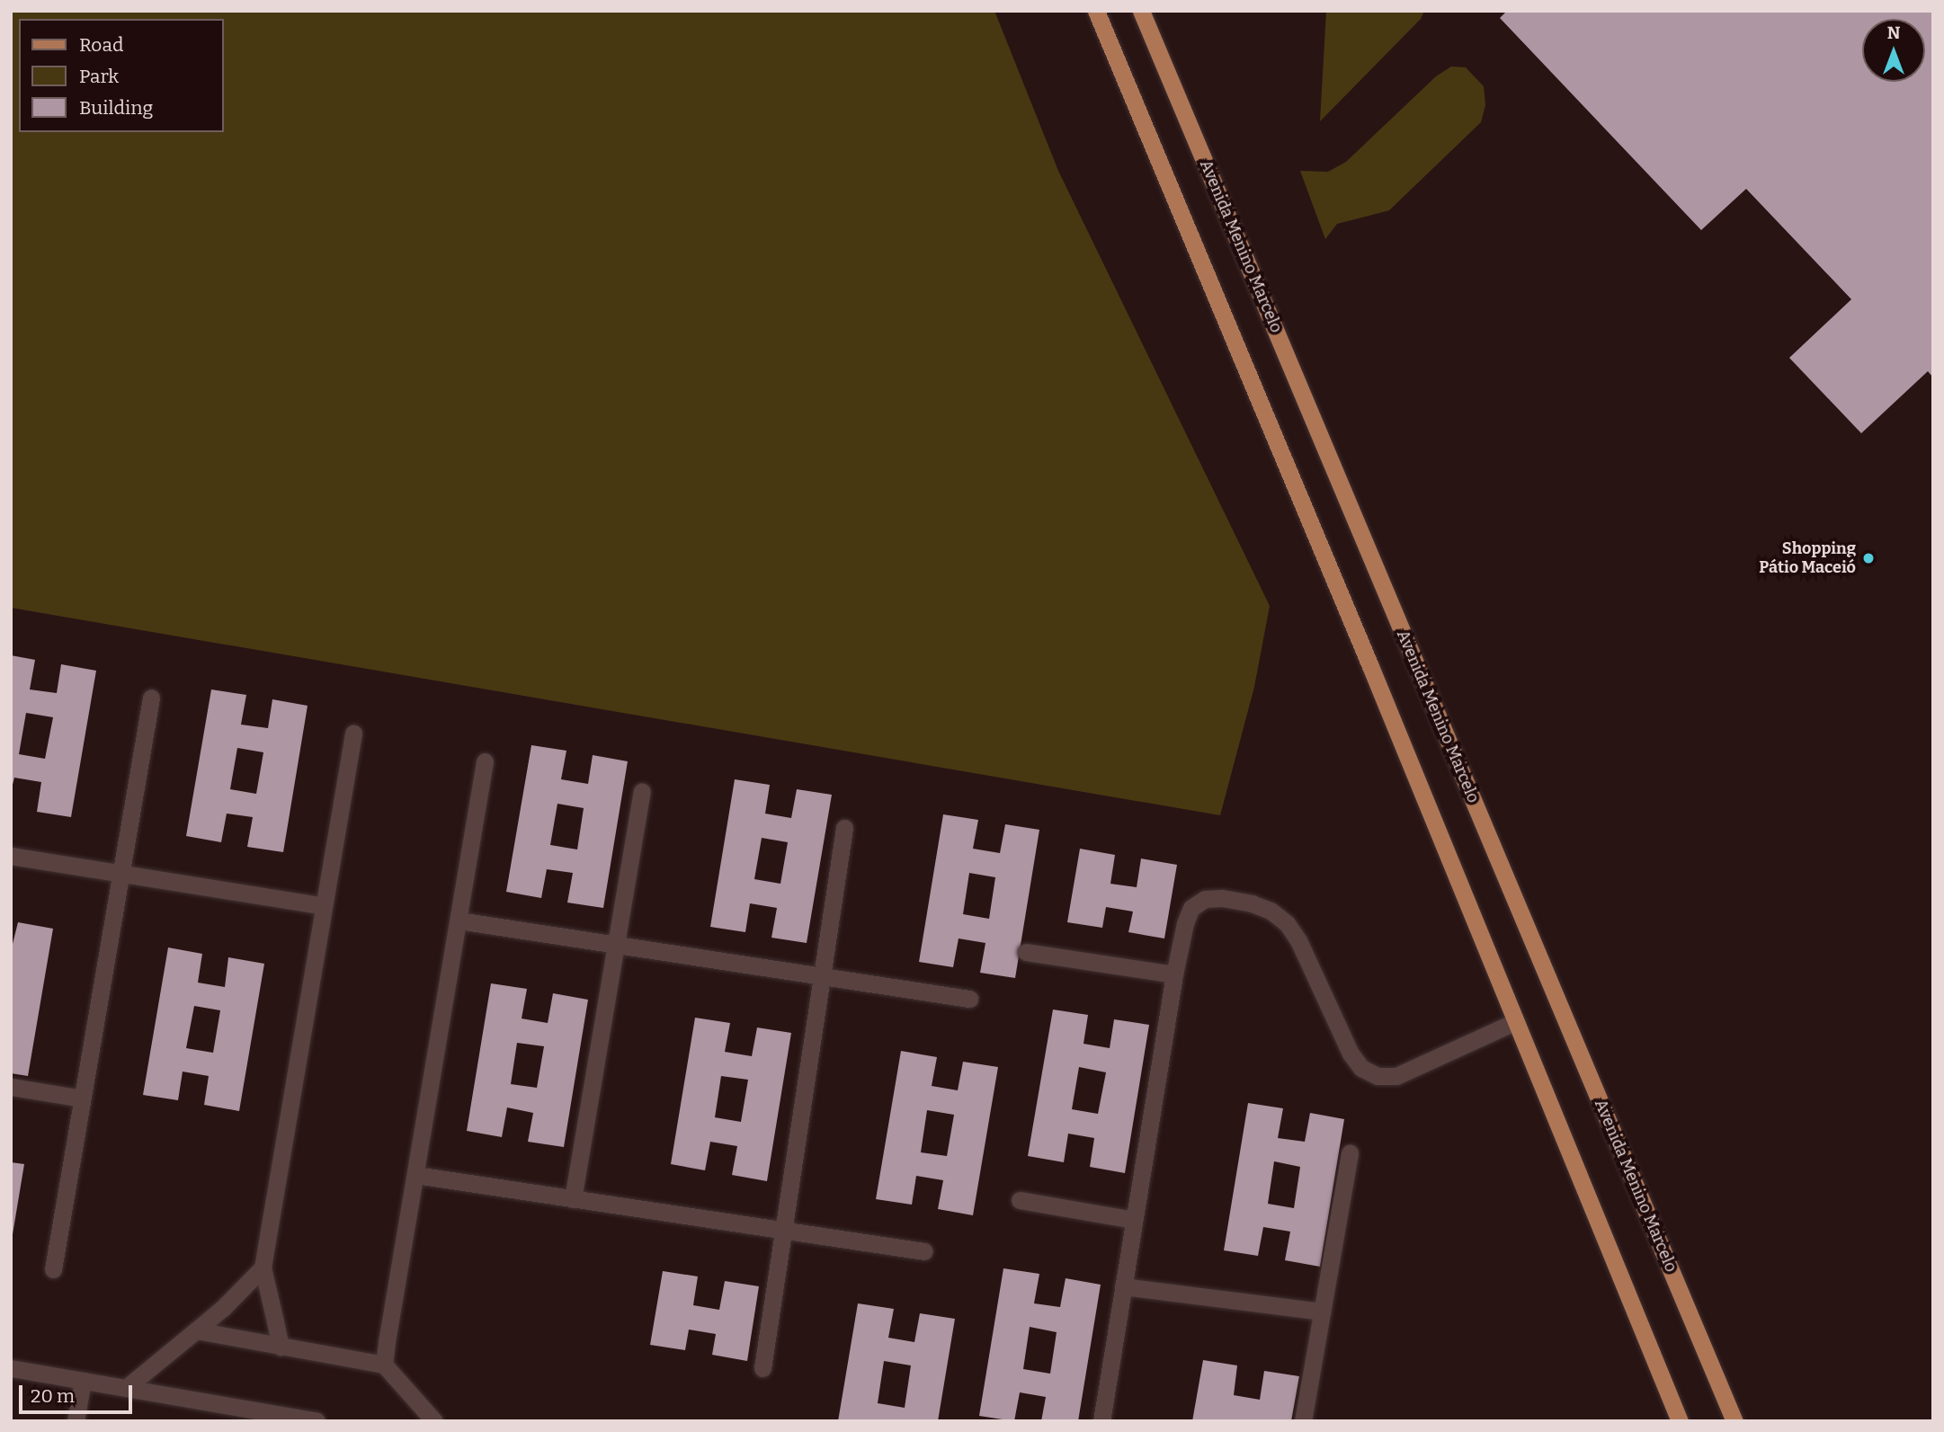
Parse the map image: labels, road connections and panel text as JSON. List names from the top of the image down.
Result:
{
  "streets": {
    "main road": ["Avenida Menino Marcelo"]
  },
  "places": ["Shopping Pátio Maceió"],
  "legend": ["Road", "Park", "Building"],
  "scale_bar": "20 m",
  "north": "top"
}
